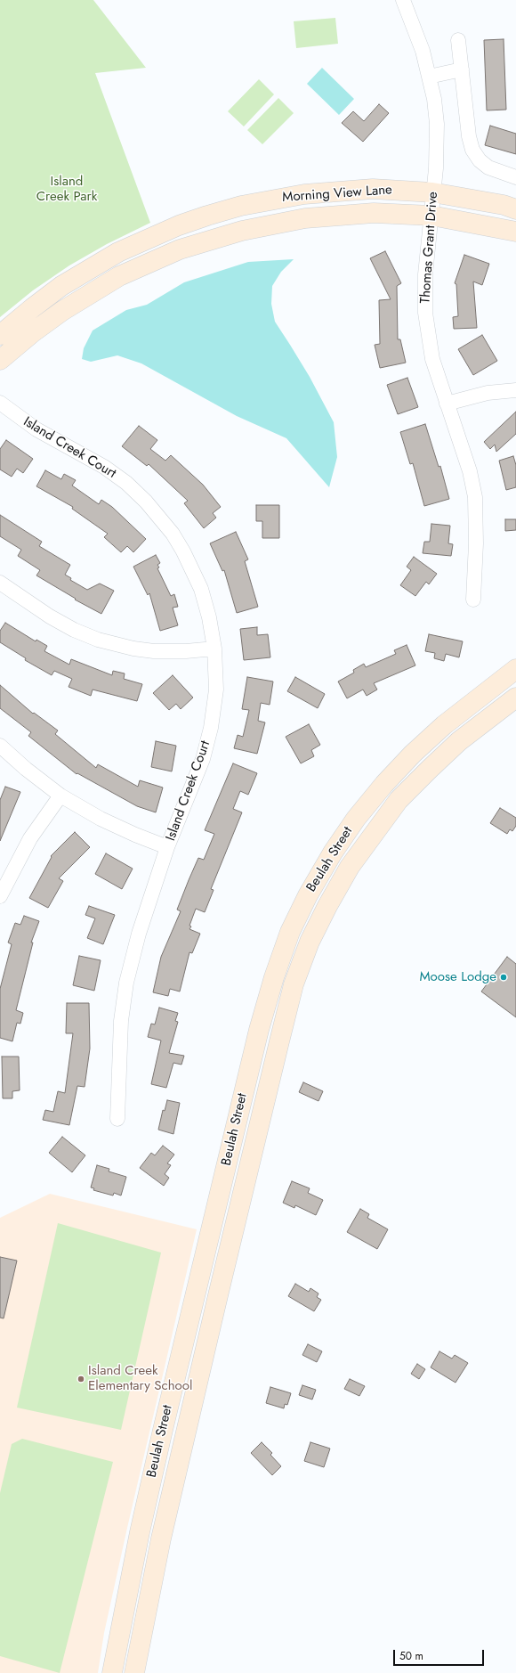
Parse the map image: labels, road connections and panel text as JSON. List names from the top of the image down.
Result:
{
  "streets": {
    "main road": ["Morning View Lane", "Beulah Street"],
    "street": ["Thomas Grant Drive", "Island Creek Court"]
  },
  "crossings": [
    ["Morning View Lane", "Thomas Grant Drive"]
  ],
  "parks": ["Island Creek Park"],
  "places": ["Moose Lodge", "Island Creek Elementary School"],
  "scale_bar": "50 m"
}
